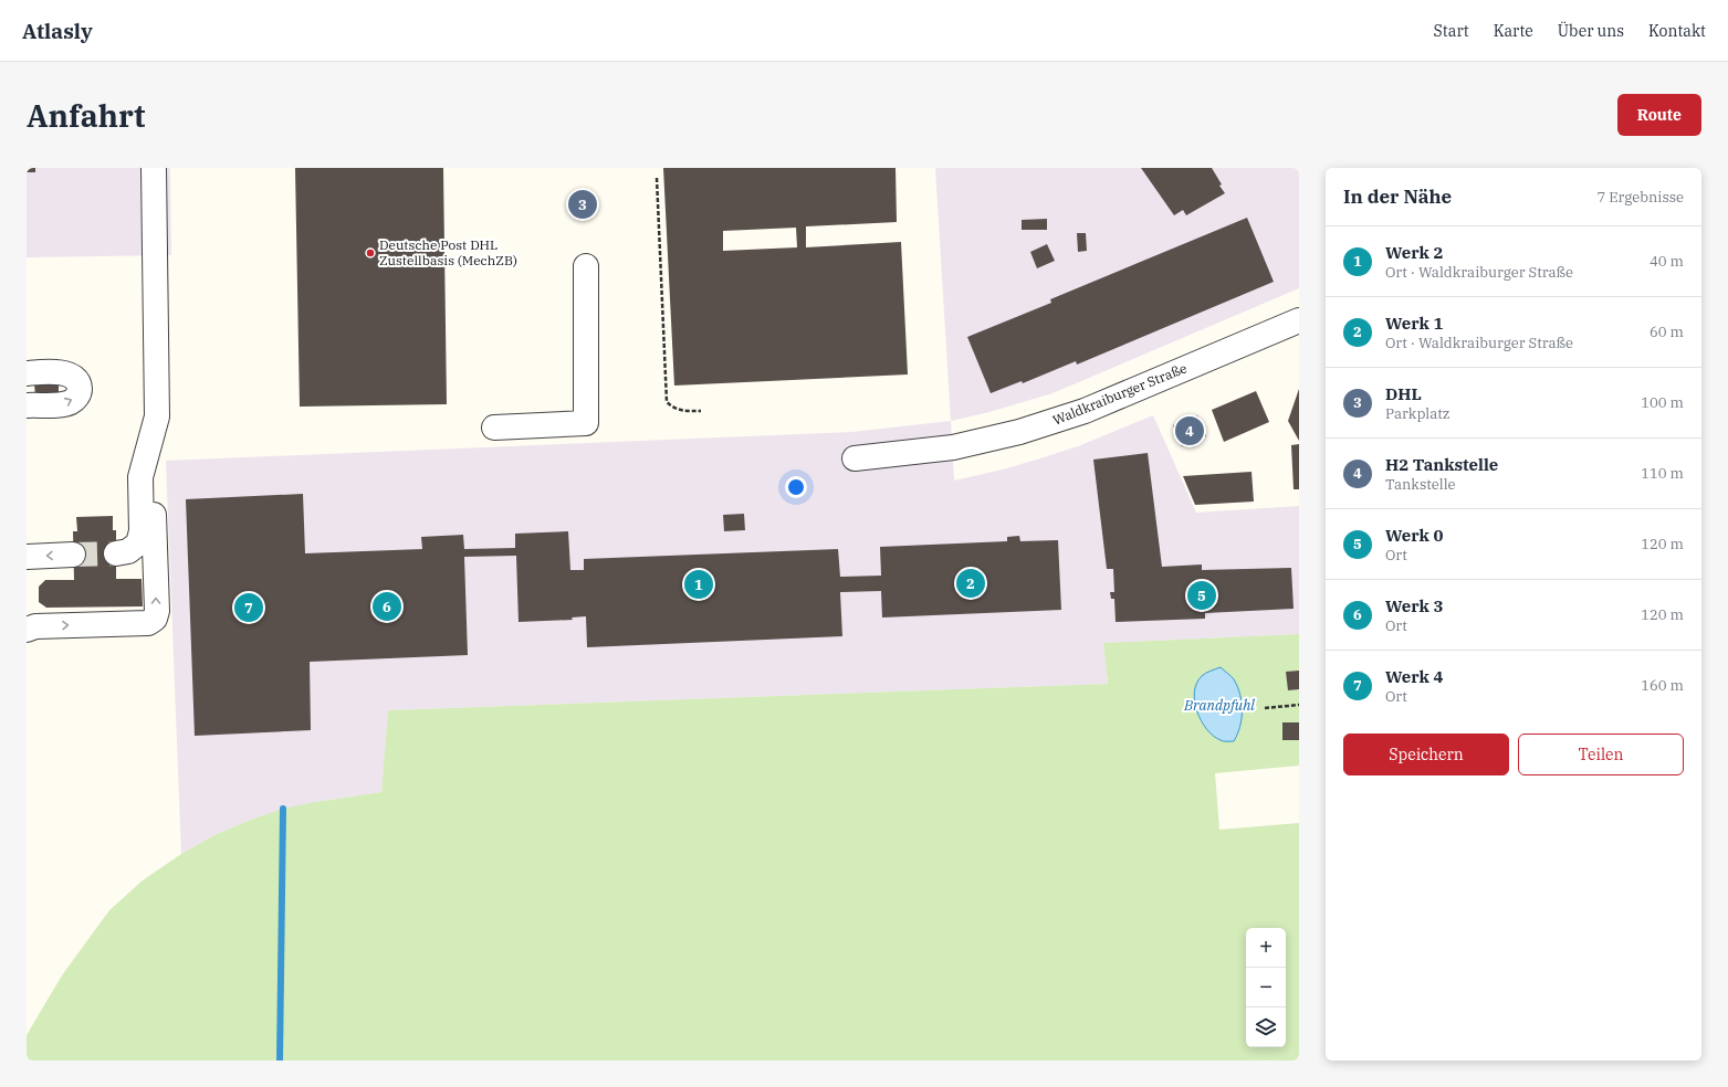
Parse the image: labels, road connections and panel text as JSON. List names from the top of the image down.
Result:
{
  "streets": {
    "street": ["Waldkraiburger Straße"]
  },
  "water": ["Brandpfuhl"],
  "places": ["Deutsche Post DHL Zustellbasis (MechZB)"],
  "page": {
    "header": "Atlasly",
    "nav": [
      "Start",
      "Karte",
      "Über uns",
      "Kontakt"
    ],
    "buttons": [
      "Route",
      ["Speichern", "Teilen"]
    ],
    "title": "Anfahrt",
    "heading": ["In der Nähe", "7 Ergebnisse"],
    "pins": [
      "3",
      "4",
      "2",
      "1",
      "5",
      "6",
      "7"
    ],
    "list": [
      {
        "mark": "1",
        "name": "Werk 2",
        "note": "Ort · Waldkraiburger Straße",
        "value": "40 m"
      },
      {
        "mark": "2",
        "name": "Werk 1",
        "note": "Ort · Waldkraiburger Straße",
        "value": "60 m"
      },
      {
        "mark": "3",
        "name": "DHL",
        "note": "Parkplatz",
        "value": "100 m"
      },
      {
        "mark": "4",
        "name": "H2 Tankstelle",
        "note": "Tankstelle",
        "value": "110 m"
      },
      {
        "mark": "5",
        "name": "Werk 0",
        "note": "Ort",
        "value": "120 m"
      },
      {
        "mark": "6",
        "name": "Werk 3",
        "note": "Ort",
        "value": "120 m"
      },
      {
        "mark": "7",
        "name": "Werk 4",
        "note": "Ort",
        "value": "160 m"
      }
    ],
    "map_buttons": ["+", "−"]
  }
}
